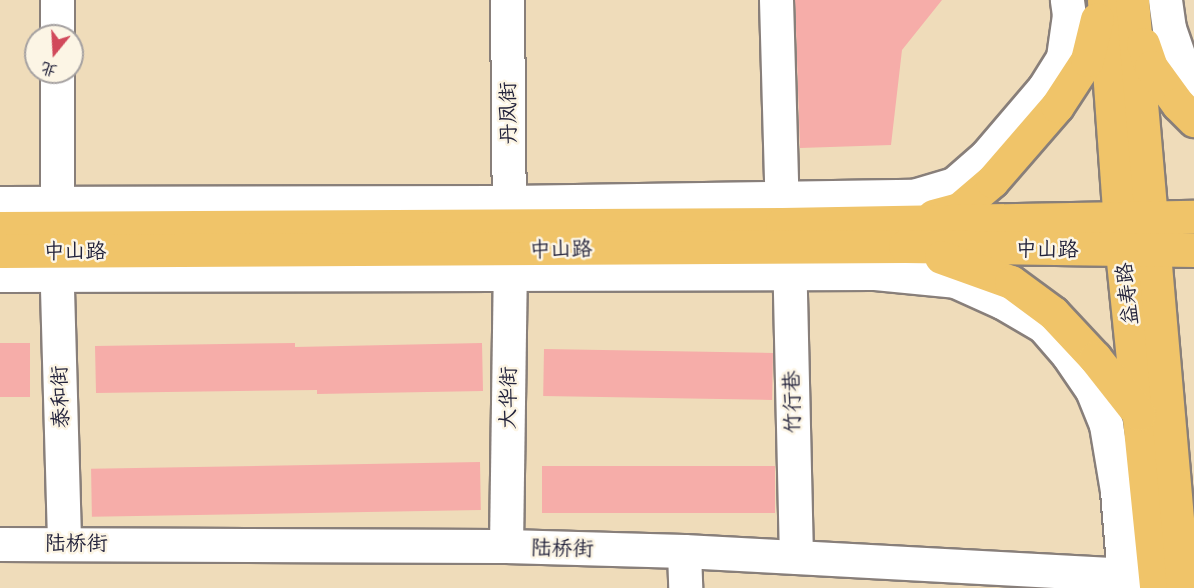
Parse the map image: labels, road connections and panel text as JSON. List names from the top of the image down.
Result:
{
  "streets": {
    "main road": ["中山路", "益寿路"],
    "street": [
      "丹凤街",
      "泰和街",
      "大华街",
      "竹行巷",
      "陆桥街"
    ]
  },
  "crossings": [
    ["丹凤街", "中山路"],
    ["丹凤街", "大华街"],
    ["中山路", "益寿路"],
    ["中山路", "泰和街"],
    ["中山路", "大华街"],
    ["中山路", "竹行巷"],
    ["泰和街", "陆桥街"],
    ["大华街", "陆桥街"],
    ["竹行巷", "陆桥街"]
  ],
  "north": "bottom"
}
